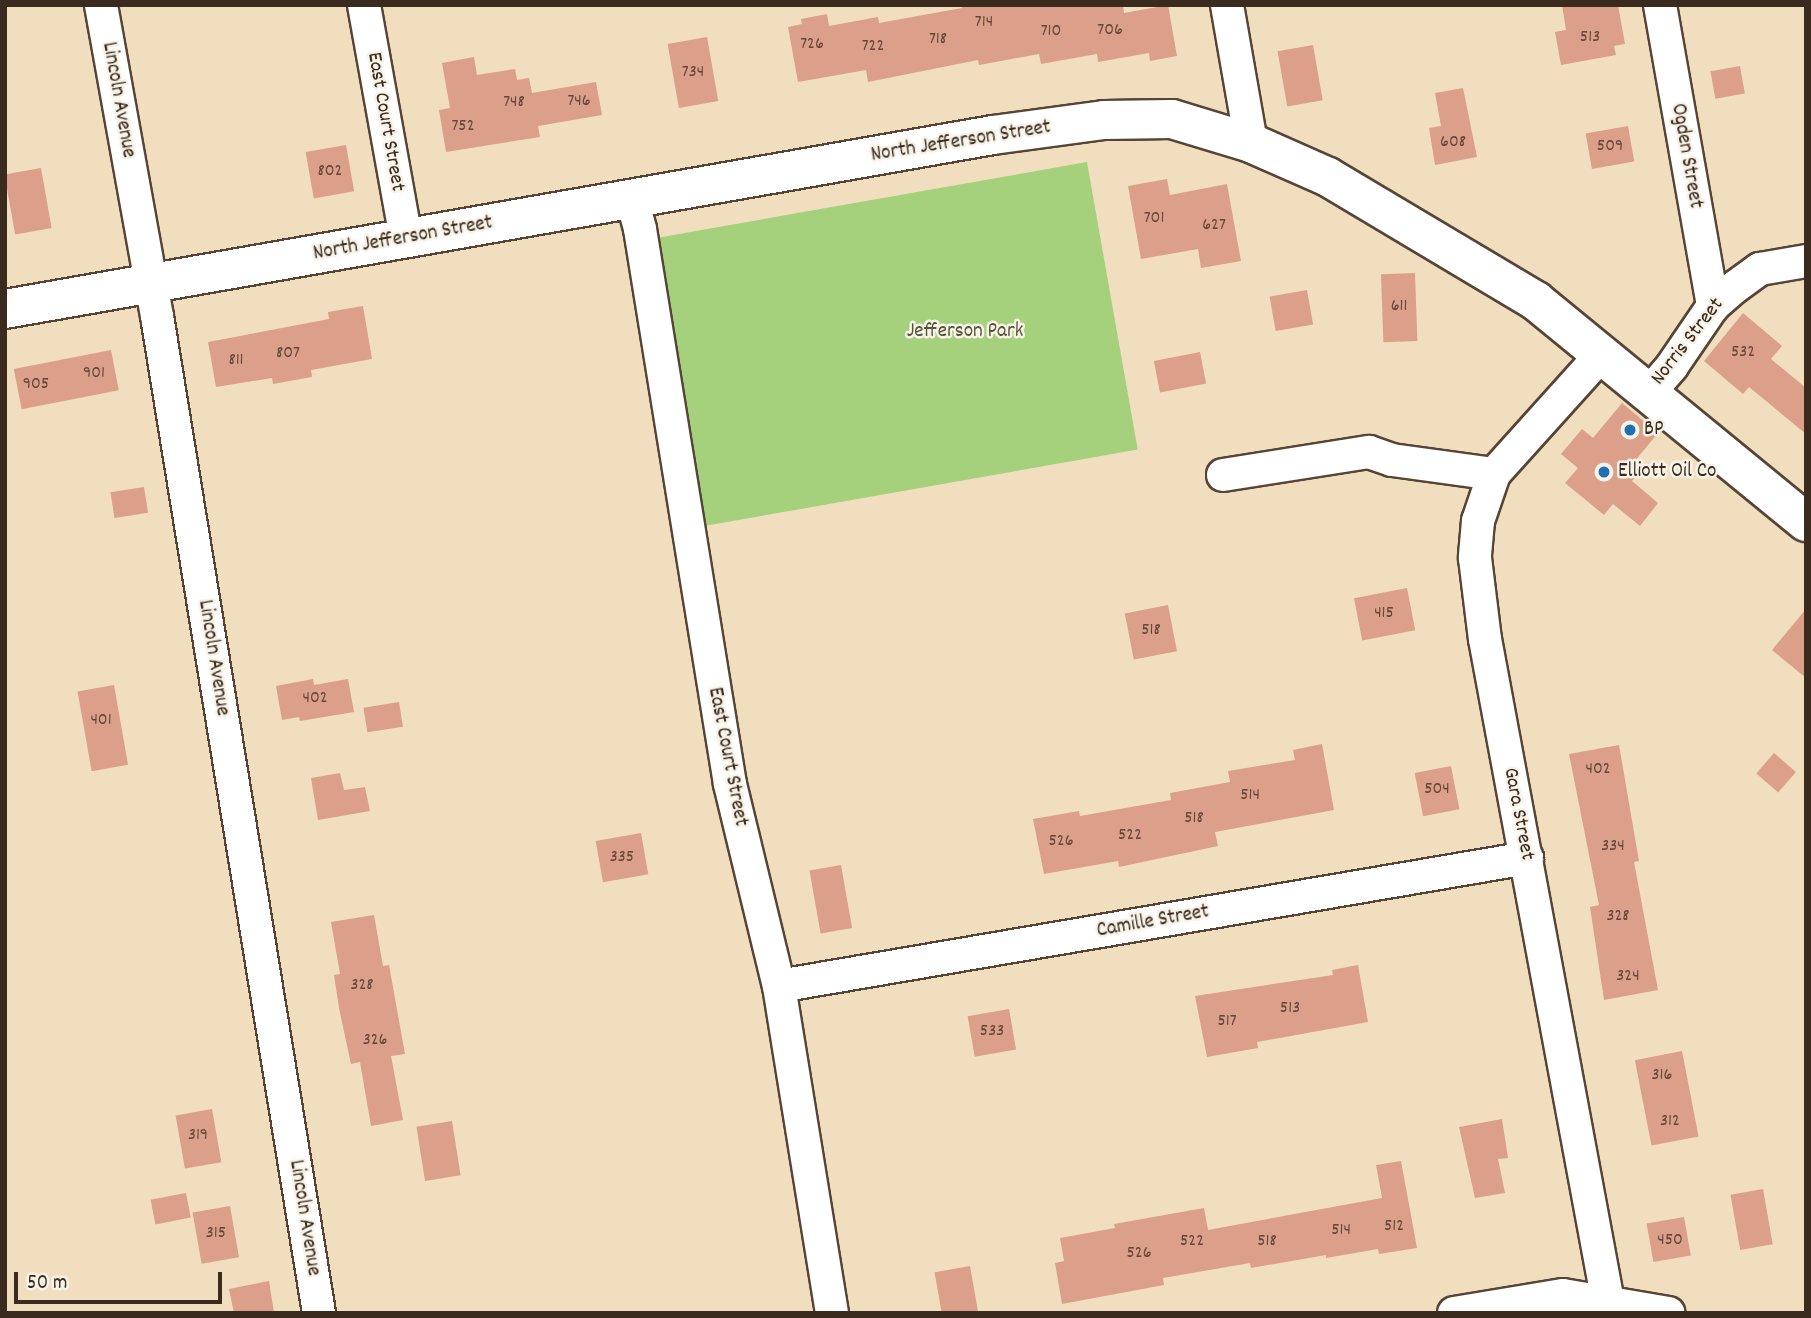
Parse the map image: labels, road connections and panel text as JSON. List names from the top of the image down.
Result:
{
  "streets": {
    "main road": ["North Jefferson Street"],
    "street": [
      "Lincoln Avenue",
      "East Court Street",
      "Ogden Street",
      "Norris Street",
      "Gara Street",
      "Camille Street"
    ]
  },
  "crossings": [
    ["Lincoln Avenue", "North Jefferson Street"],
    ["East Court Street", "North Jefferson Street"],
    ["East Court Street", "Camille Street"],
    ["North Jefferson Street", "Norris Street"],
    ["North Jefferson Street", "Gara Street"],
    ["Ogden Street", "Norris Street"],
    ["Gara Street", "Camille Street"]
  ],
  "parks": ["Jefferson Park"],
  "places": ["BP", "Elliott Oil Co"],
  "house_numbers": [
    "714",
    "706",
    "710",
    "513",
    "718",
    "726",
    "722",
    "734",
    "746",
    "748",
    "752",
    "608",
    "509",
    "802",
    "701",
    "627",
    "611",
    "532",
    "807",
    "811",
    "901",
    "905",
    "415",
    "518",
    "402",
    "401",
    "402",
    "504",
    "514",
    "518",
    "522",
    "526",
    "334",
    "335",
    "328",
    "324",
    "328",
    "513",
    "517",
    "533",
    "326",
    "316",
    "312",
    "319",
    "512",
    "514",
    "315",
    "450",
    "522",
    "518",
    "526"
  ],
  "scale_bar": "50 m"
}
